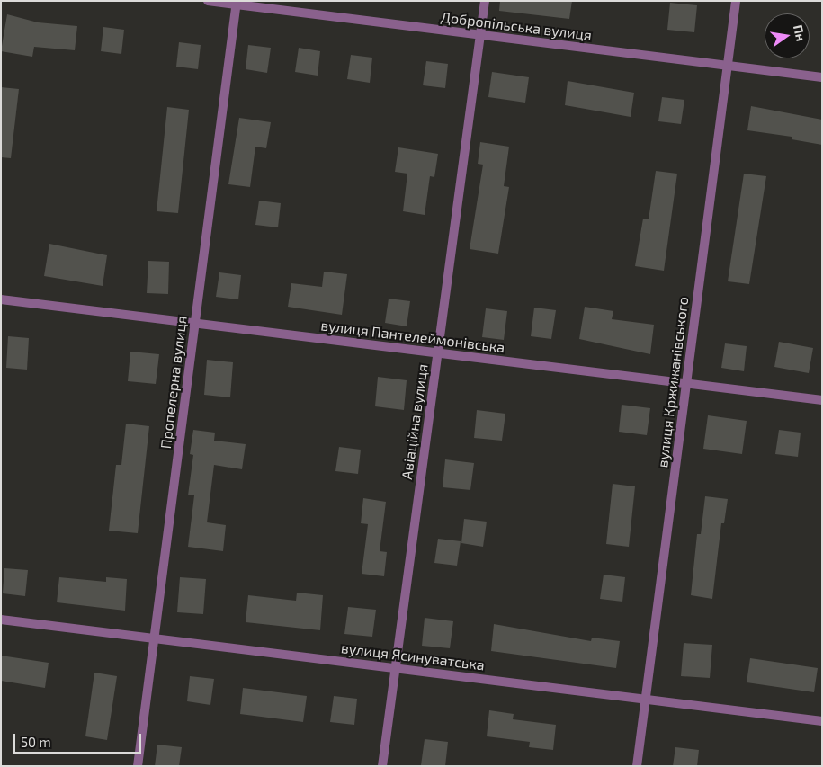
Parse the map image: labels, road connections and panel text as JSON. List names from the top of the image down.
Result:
{
  "streets": {
    "street": [
      "Добропільська вулиця",
      "вулиця Пантелеймонівська",
      "Пропелерна вулиця",
      "вулиця Кржижанівського",
      "Авіаційна вулиця",
      "вулиця Ясинуватська"
    ]
  },
  "crossings": [
    ["Добропільська вулиця", "Пропелерна вулиця"],
    ["Добропільська вулиця", "вулиця Кржижанівського"],
    ["Добропільська вулиця", "Авіаційна вулиця"],
    ["вулиця Пантелеймонівська", "Пропелерна вулиця"],
    ["вулиця Пантелеймонівська", "вулиця Кржижанівського"],
    ["вулиця Пантелеймонівська", "Авіаційна вулиця"],
    ["Пропелерна вулиця", "вулиця Ясинуватська"],
    ["вулиця Кржижанівського", "вулиця Ясинуватська"],
    ["Авіаційна вулиця", "вулиця Ясинуватська"]
  ],
  "scale_bar": "50 m",
  "north": "right"
}
